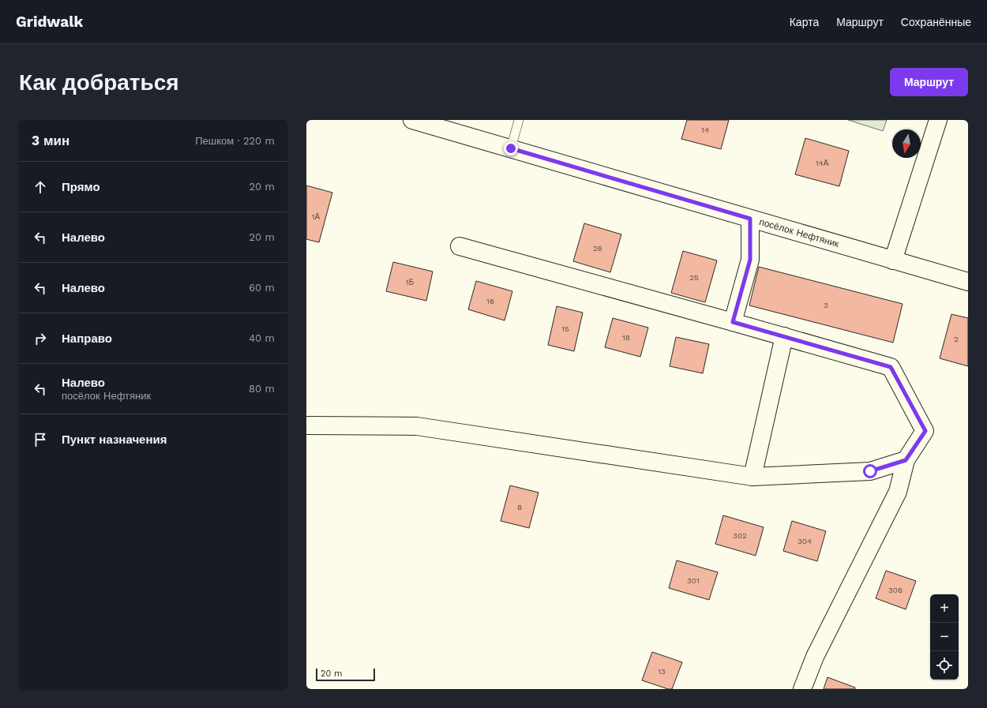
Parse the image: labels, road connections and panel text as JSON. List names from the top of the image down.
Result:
{
  "streets": {
    "street": ["посёлок Нефтяник"]
  },
  "house_numbers": [
    "14",
    "14А",
    "1А",
    "26",
    "25",
    "1Б",
    "16",
    "3",
    "15",
    "18",
    "2",
    "8",
    "302",
    "304",
    "301",
    "306",
    "13"
  ],
  "scale_bar": "20 m",
  "north": "bottom",
  "page": {
    "header": "Gridwalk",
    "nav": ["Карта", "Маршрут", "Сохранённые"],
    "buttons": "Маршрут",
    "title": "Как добраться",
    "heading": ["3 мин", "Пешком · 220 m"],
    "list": [
      ["Прямо", "20 m"],
      ["Налево", "20 m"],
      ["Налево", "60 m"],
      ["Направо", "40 m"],
      ["Налево", "посёлок Нефтяник", "80 m"],
      "Пункт назначения"
    ],
    "map_buttons": ["+", "−"],
    "scale": "20 m"
  }
}
